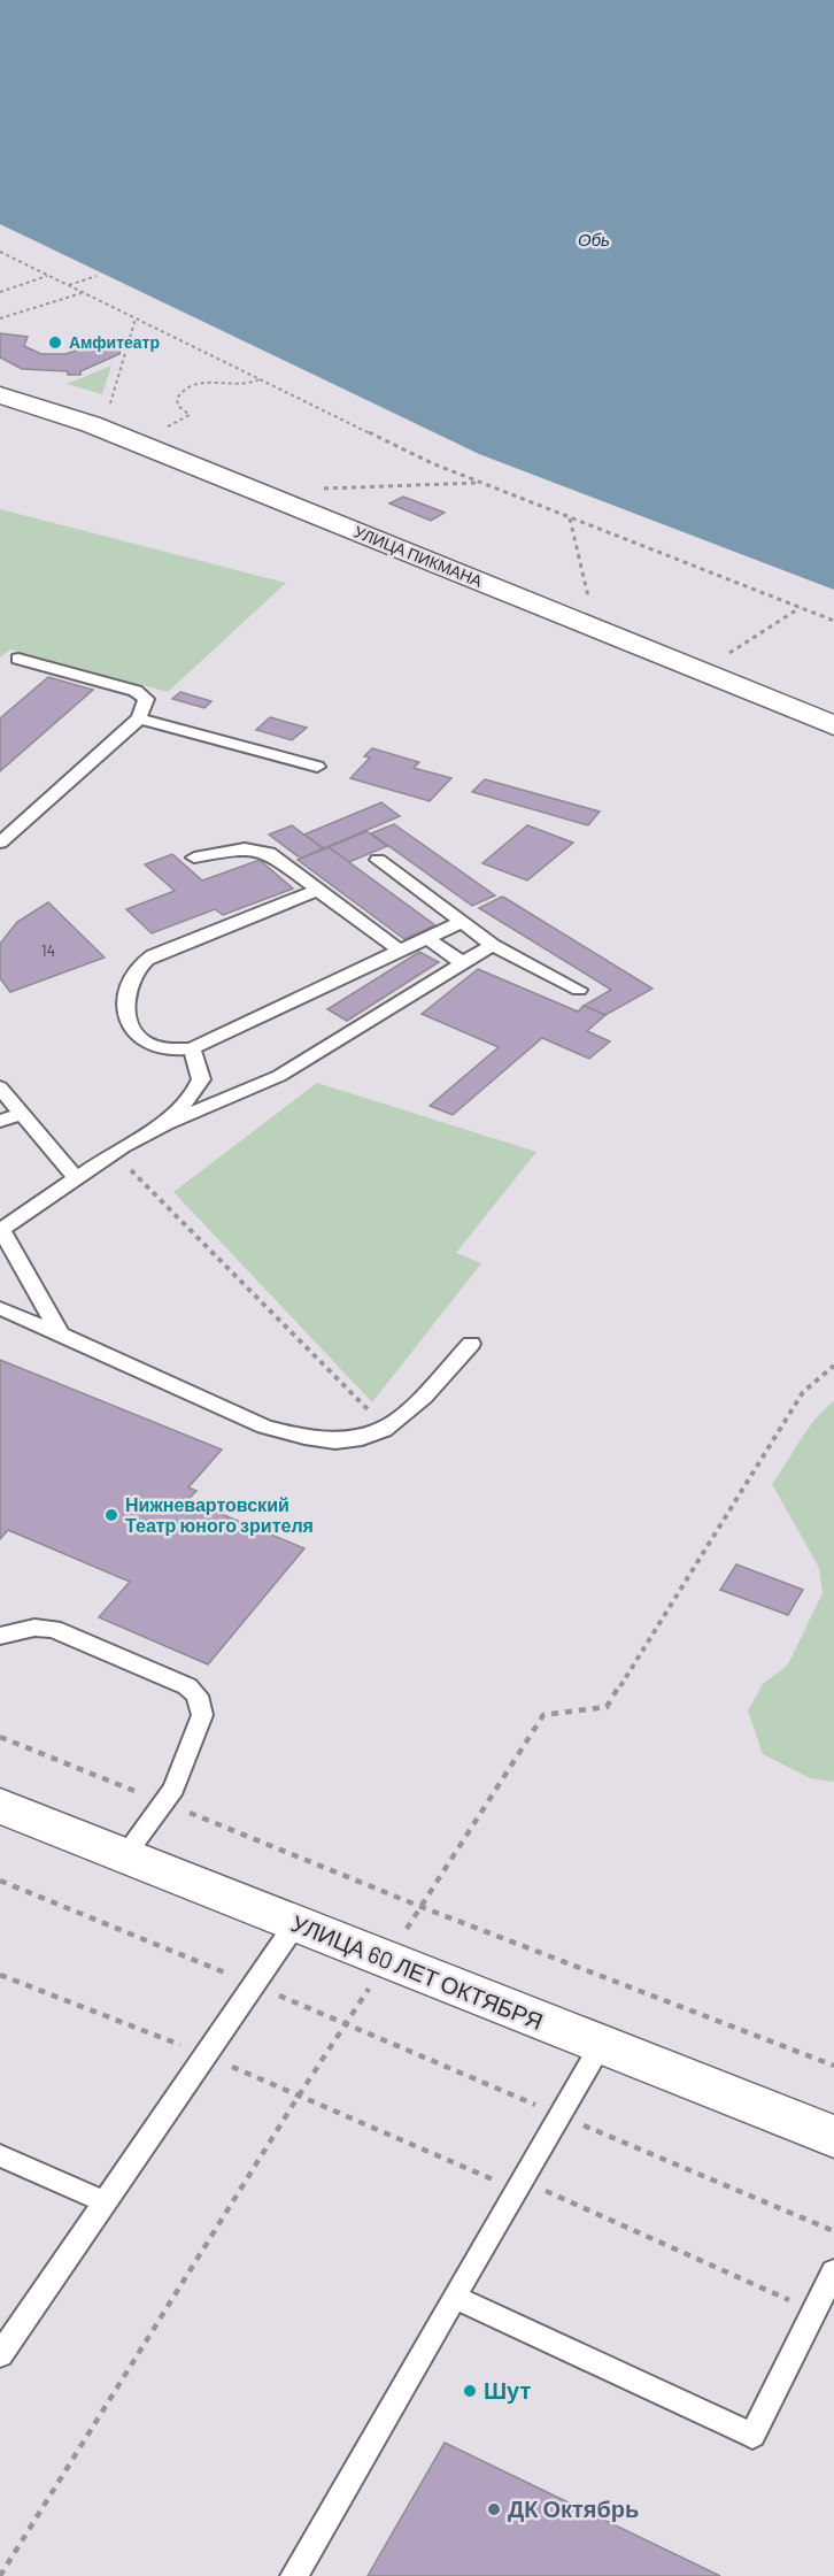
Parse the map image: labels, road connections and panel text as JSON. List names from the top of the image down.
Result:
{
  "streets": {
    "street": ["УЛИЦА ПИКМАНА", "УЛИЦА 60 ЛЕТ ОКТЯБРЯ"]
  },
  "water": ["Обь"],
  "places": [
    "Амфитеатр",
    "Нижневартовский Театр юного зрителя",
    "Шут",
    "ДК Октябрь"
  ],
  "house_numbers": ["14"]
}
